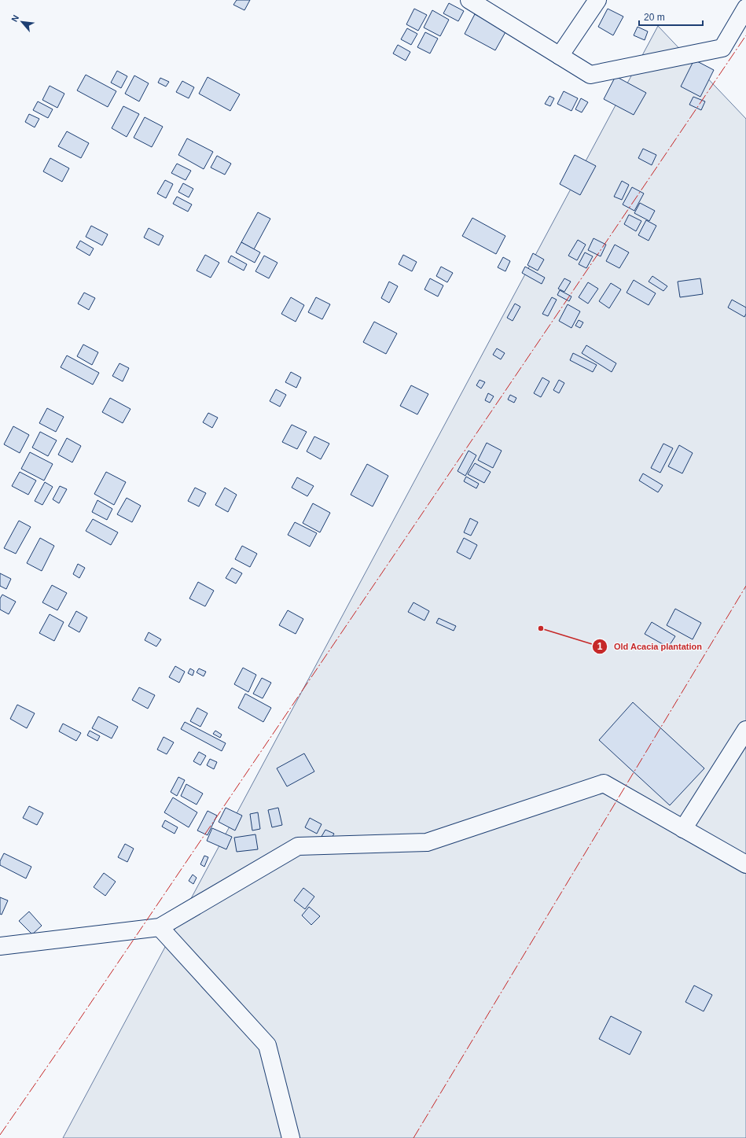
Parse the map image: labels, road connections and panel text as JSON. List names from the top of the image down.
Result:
{
  "places": ["Old Acacia plantation"],
  "scale_bar": "20 m",
  "north": "top left"
}
